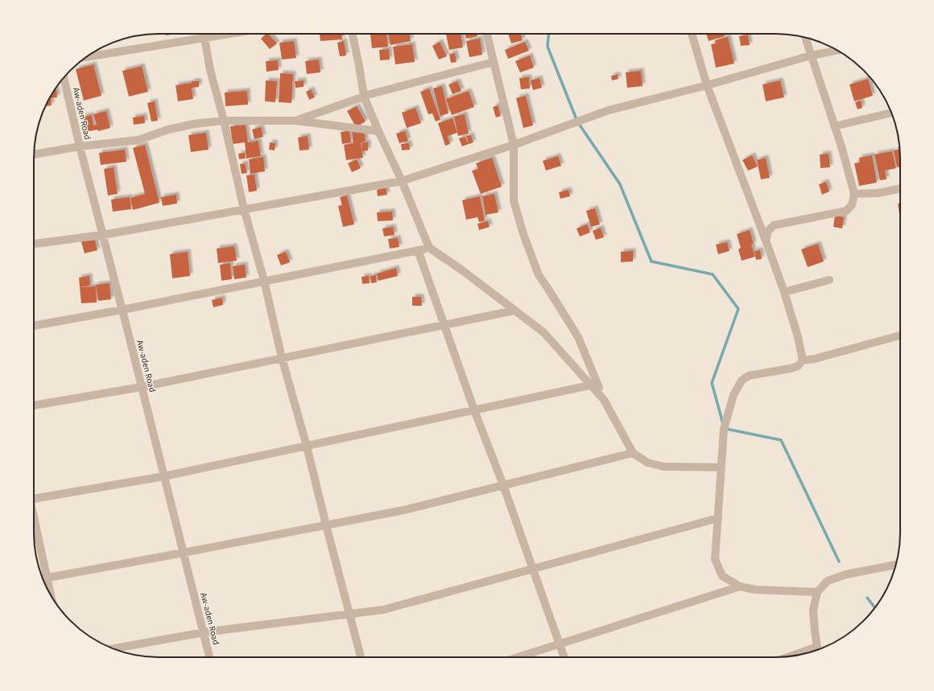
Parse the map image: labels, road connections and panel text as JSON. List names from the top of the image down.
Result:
{
  "streets": {
    "street": ["Aw-aden Road"]
  }
}
